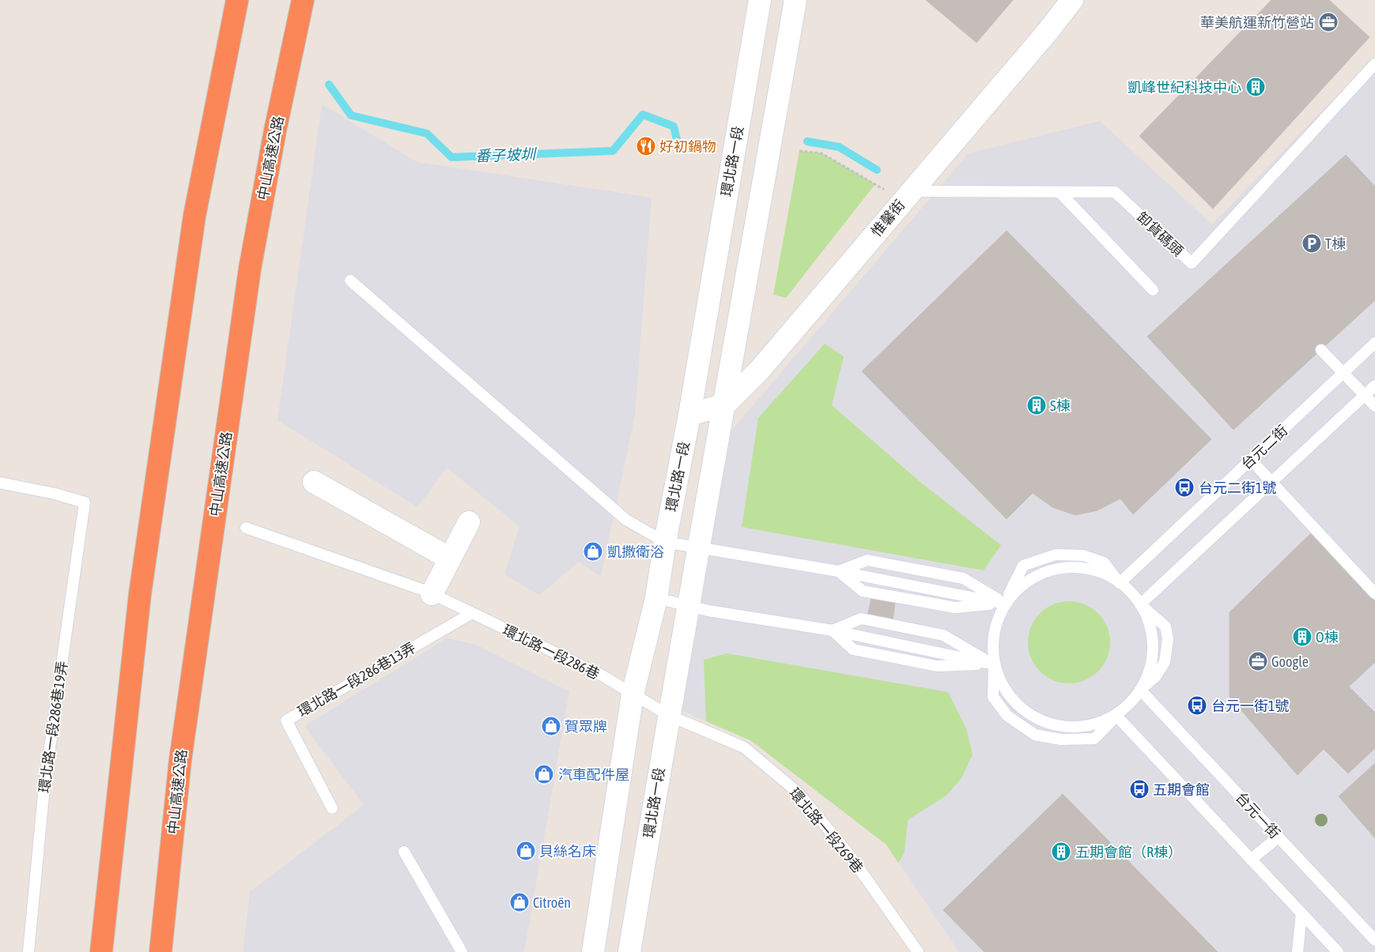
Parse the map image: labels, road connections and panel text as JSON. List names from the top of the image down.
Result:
{
  "streets": {
    "highway": ["中山高速公路"],
    "street": ["環北路一段", "惟馨街"],
    "lane": [
      "卸貨碼頭",
      "台元二街",
      "環北路一段286巷",
      "環北路一段286巷13弄",
      "環北路一段286巷19弄",
      "台元一街",
      "環北路一段269巷"
    ]
  },
  "crossings": [
    ["環北路一段", "惟馨街"],
    ["環北路一段", "環北路一段286巷"],
    ["環北路一段", "環北路一段269巷"],
    ["惟馨街", "卸貨碼頭"],
    ["環北路一段286巷", "環北路一段286巷13弄"],
    ["環北路一段286巷", "環北路一段269巷"]
  ],
  "water": ["番子坡圳"],
  "places": {
    "office": ["華美航運新竹營站", "Google"],
    "building": [
      "凱峰世紀科技中心",
      "S棟",
      "O棟",
      "五期會館（R棟）"
    ],
    "restaurant": ["好初鍋物"],
    "parking": ["T棟"],
    "bus stop": ["台元二街1號", "台元一街1號", "五期會館"],
    "shop": [
      "凱撒衛浴",
      "賀眾牌",
      "汽車配件屋",
      "貝絲名床",
      "Citroën"
    ]
  }
}
